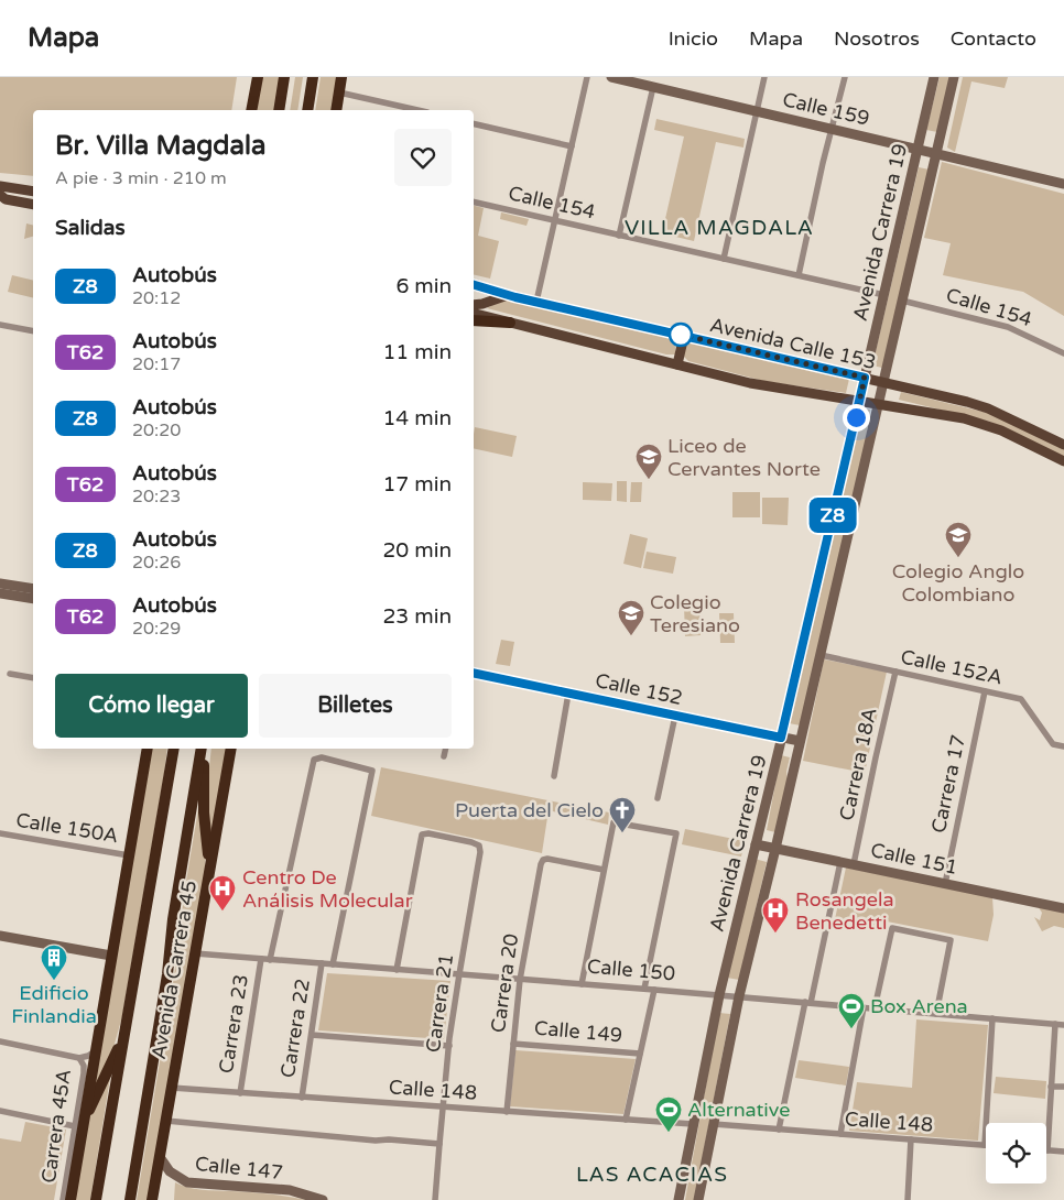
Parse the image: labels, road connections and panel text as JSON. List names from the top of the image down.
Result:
{
  "streets": {
    "highway": ["Avenida Carrera 45"],
    "main road": [
      "Calle 159",
      "Avenida Carrera 19",
      "Avenida Calle 153",
      "Calle 152",
      "Calle 151",
      "Calle 147"
    ],
    "street": [
      "Calle 154",
      "Calle 152A",
      "Carrera 18A",
      "Carrera 17",
      "Calle 150A",
      "Calle 150",
      "Carrera 20",
      "Carrera 21",
      "Carrera 23",
      "Carrera 22",
      "Calle 149",
      "Calle 148",
      "Carrera 45A"
    ]
  },
  "crossings": [
    ["Calle 159", "Avenida Carrera 19"],
    ["Calle 154", "Avenida Carrera 19"],
    ["Avenida Carrera 19", "Avenida Calle 153"],
    ["Avenida Carrera 19", "Calle 152A"],
    ["Avenida Carrera 19", "Calle 152"],
    ["Avenida Carrera 19", "Calle 151"],
    ["Avenida Carrera 19", "Calle 150"],
    ["Avenida Carrera 19", "Calle 148"],
    ["Calle 152A", "Carrera 18A"],
    ["Calle 152A", "Carrera 17"],
    ["Carrera 18A", "Calle 151"],
    ["Carrera 17", "Calle 151"],
    ["Avenida Carrera 45", "Calle 150"],
    ["Avenida Carrera 45", "Calle 148"],
    ["Avenida Carrera 45", "Calle 147"],
    ["Calle 150", "Carrera 20"],
    ["Calle 150", "Carrera 21"],
    ["Calle 150", "Carrera 23"],
    ["Calle 150", "Carrera 22"],
    ["Carrera 20", "Calle 149"],
    ["Carrera 20", "Calle 148"],
    ["Carrera 21", "Calle 148"],
    ["Carrera 23", "Carrera 22"],
    ["Carrera 23", "Calle 148"],
    ["Carrera 22", "Calle 148"]
  ],
  "districts": ["VILLA MAGDALA", "LAS ACACIAS"],
  "places": {
    "school or university": ["Liceo de Cervantes Norte", "Colegio Anglo Colombiano", "Colegio Teresiano"],
    "church": ["Puerta del Cielo"],
    "hospital": ["Centro De Análisis Molecular", "Rosangela Benedetti"],
    "building": ["Edificio Finlandia"],
    "sports": ["Box Arena", "Alternative"]
  },
  "lines": ["bus line Z8"],
  "page": {
    "header": "Mapa",
    "nav": [
      "Inicio",
      "Mapa",
      "Nosotros",
      "Contacto"
    ],
    "on_map": "Z8",
    "heading": [
      ["Br. Villa Magdala", "A pie · 3 min · 210 m"],
      "Salidas"
    ],
    "list": [
      {
        "mark": "Z8",
        "name": "Autobús",
        "note": "20:12",
        "value": "6 min"
      },
      {
        "mark": "T62",
        "name": "Autobús",
        "note": "20:17",
        "value": "11 min"
      },
      {
        "mark": "Z8",
        "name": "Autobús",
        "note": "20:20",
        "value": "14 min"
      },
      {
        "mark": "T62",
        "name": "Autobús",
        "note": "20:23",
        "value": "17 min"
      },
      {
        "mark": "Z8",
        "name": "Autobús",
        "note": "20:26",
        "value": "20 min"
      },
      {
        "mark": "T62",
        "name": "Autobús",
        "note": "20:29",
        "value": "23 min"
      }
    ],
    "buttons": ["Cómo llegar", "Billetes"]
  }
}
